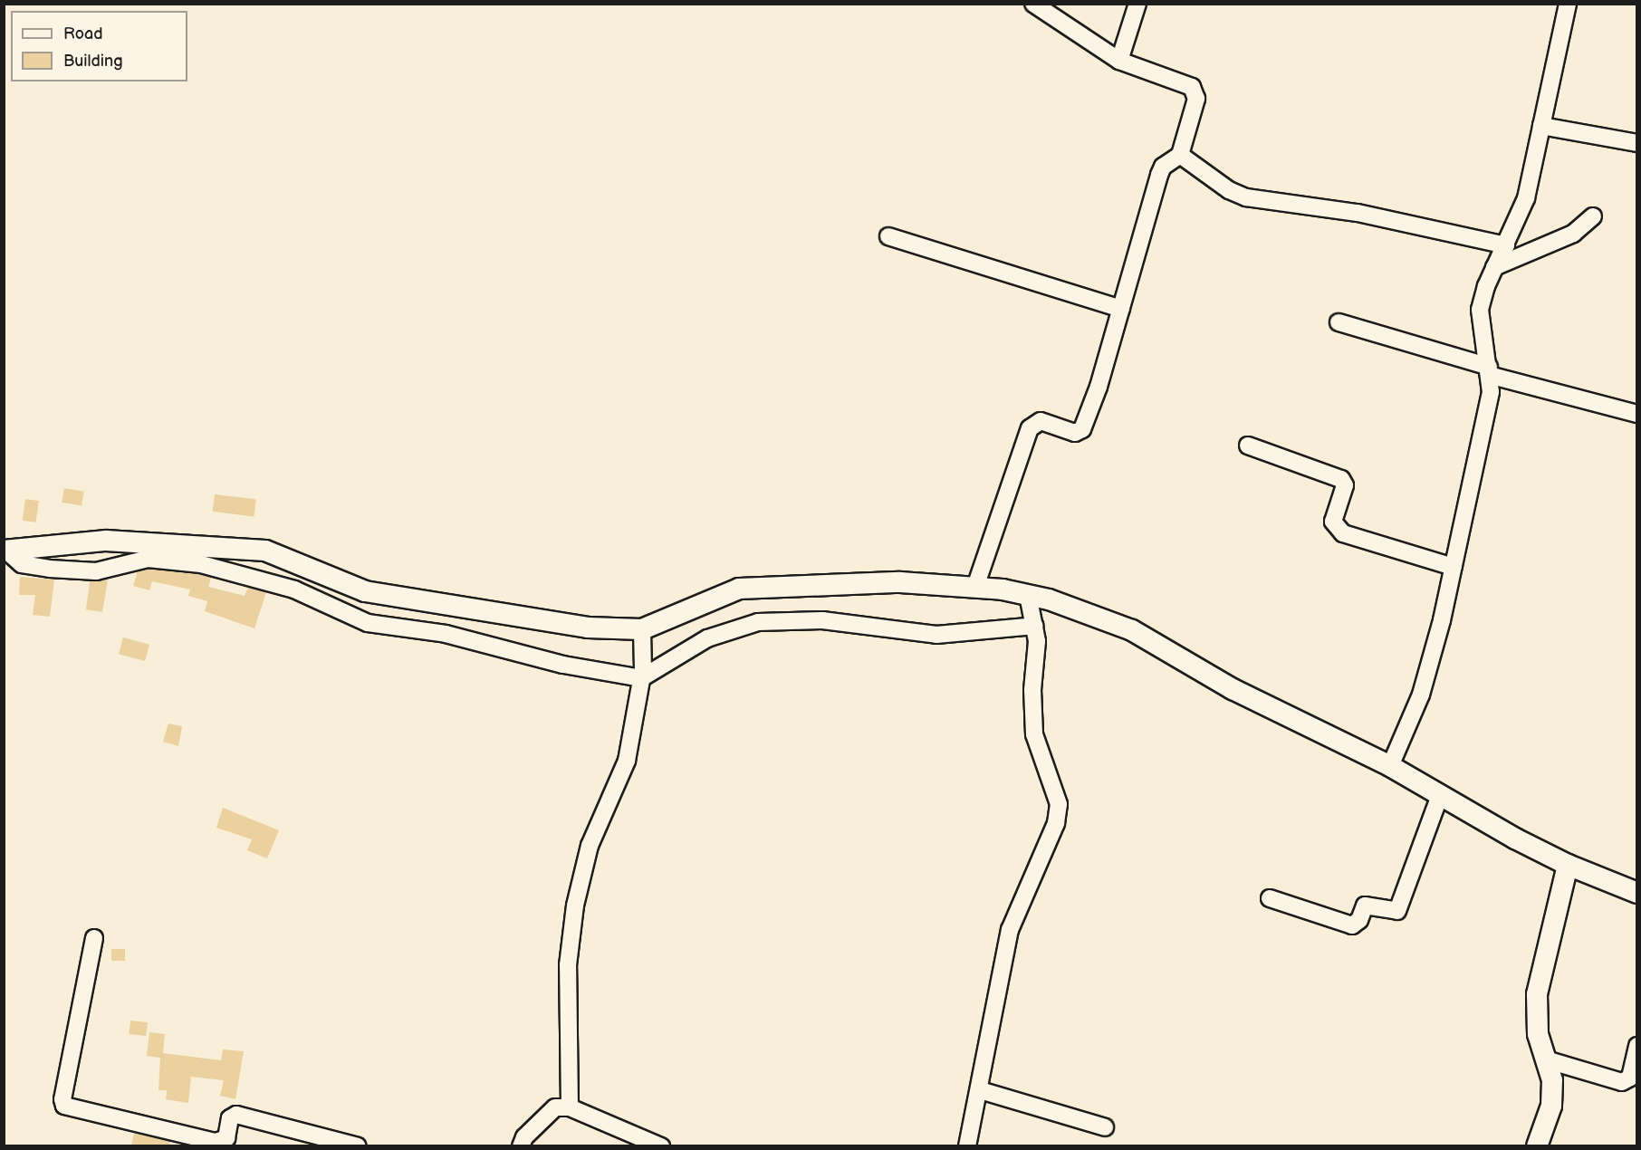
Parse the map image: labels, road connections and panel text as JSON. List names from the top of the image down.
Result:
{
  "legend": ["Road", "Building"]
}
